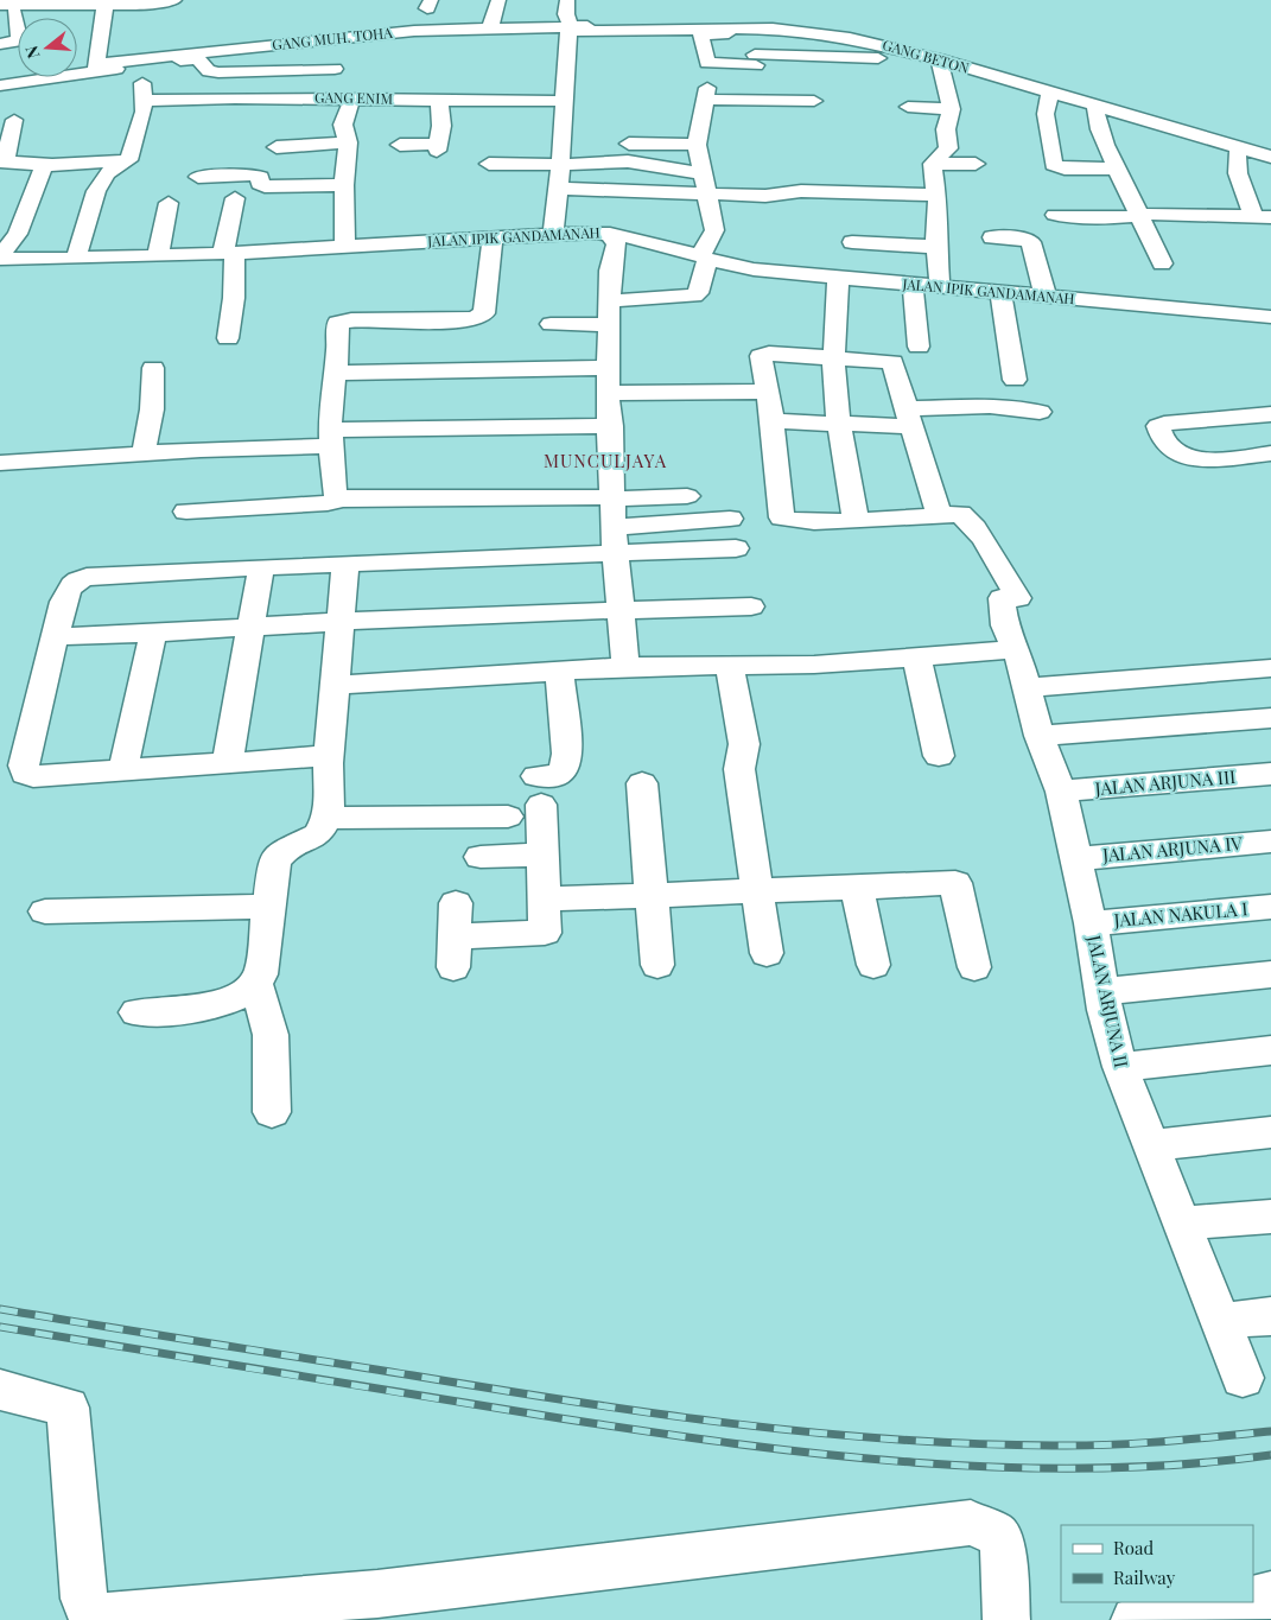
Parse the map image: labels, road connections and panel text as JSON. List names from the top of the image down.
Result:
{
  "streets": {
    "street": [
      "GANG MUH. TOHA",
      "GANG BETON",
      "GANG ENIM",
      "JALAN IPIK GANDAMANAH",
      "JALAN ARJUNA III",
      "JALAN ARJUNA IV",
      "JALAN NAKULA I",
      "JALAN ARJUNA II"
    ]
  },
  "crossings": [
    ["GANG MUH. TOHA", "GANG BETON"],
    ["JALAN ARJUNA III", "JALAN ARJUNA II"],
    ["JALAN ARJUNA IV", "JALAN ARJUNA II"],
    ["JALAN NAKULA I", "JALAN ARJUNA II"]
  ],
  "districts": ["MUNCULJAYA"],
  "legend": ["Road", "Railway"],
  "north": "left"
}
